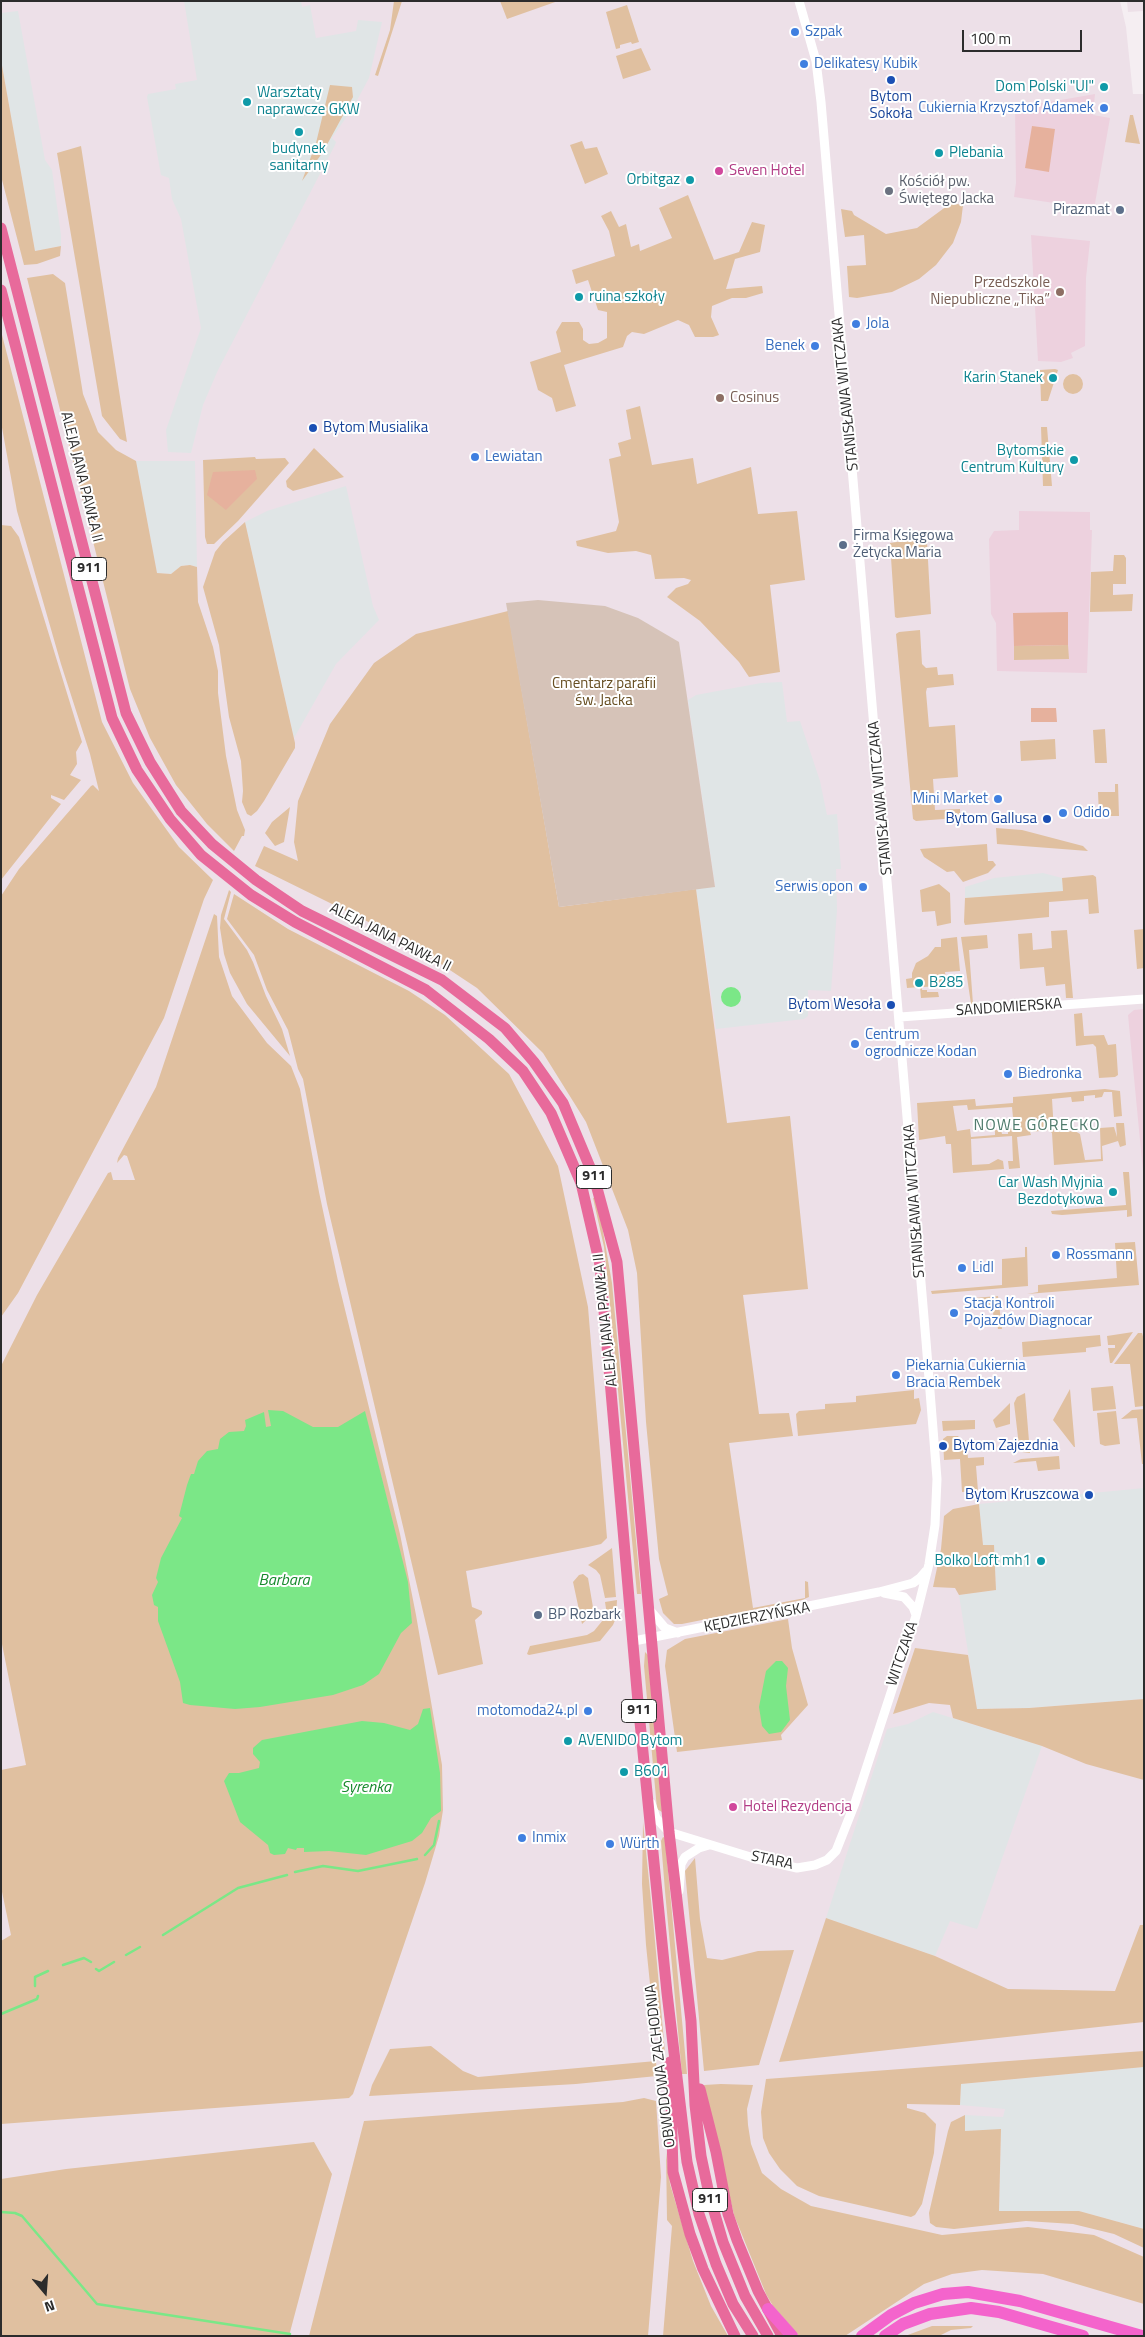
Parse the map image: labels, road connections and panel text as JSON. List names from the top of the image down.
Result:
{
  "streets": {
    "main road": ["ALEJA JANA PAWŁA II", "911", "OBWODOWA ZACHODNIA"],
    "street": [
      "STANISŁAWA WITCZAKA",
      "SANDOMIERSKA",
      "KĘDZIERZYŃSKA",
      "WITCZAKA",
      "STARA"
    ]
  },
  "crossings": [
    ["STANISŁAWA WITCZAKA", "SANDOMIERSKA"],
    ["STANISŁAWA WITCZAKA", "KĘDZIERZYŃSKA"],
    ["STANISŁAWA WITCZAKA", "WITCZAKA"],
    ["ALEJA JANA PAWŁA II", "KĘDZIERZYŃSKA"],
    ["ALEJA JANA PAWŁA II", "STARA"],
    ["ALEJA JANA PAWŁA II", "OBWODOWA ZACHODNIA"],
    ["KĘDZIERZYŃSKA", "WITCZAKA"],
    ["WITCZAKA", "STARA"],
    ["STARA", "OBWODOWA ZACHODNIA"]
  ],
  "districts": ["NOWE GÓRECKO"],
  "water": ["Barbara", "Syrenka"],
  "parks": ["Cmentarz parafii św. Jacka"],
  "places": [
    "Szpak",
    "Delikatesy Kubik",
    "Bytom Sokoła",
    "Dom Polski \"Ul\"",
    "Warsztaty naprawcze GKW",
    "Cukiernia Krzysztof Adamek",
    "budynek sanitarny",
    "Plebania",
    "Seven Hotel",
    "Orbitgaz",
    "Kościół pw. Świętego Jacka",
    "Pirazmat",
    "Przedszkole Niepubliczne „Tika”",
    "ruina szkoły",
    "Jola",
    "Benek",
    "Karin Stanek",
    "Cosinus",
    "Bytom Musialika",
    "Lewiatan",
    "Bytomskie Centrum Kultury",
    "Firma Księgowa Żetycka Maria",
    "Mini Market",
    "Odido",
    "Bytom Gallusa",
    "Serwis opon",
    "B285",
    "Bytom Wesoła",
    "Centrum ogrodnicze Kodan",
    "Biedronka",
    "Car Wash Myjnia Bezdotykowa",
    "Rossmann",
    "Lidl",
    "Stacja Kontroli Pojazdów Diagnocar",
    "Piekarnia Cukiernia Bracia Rembek",
    "Bytom Zajezdnia",
    "Bytom Kruszcowa",
    "Bolko Loft mh1",
    "BP Rozbark",
    "motomoda24.pl",
    "AVENIDO Bytom",
    "B601",
    "Hotel Rezydencja",
    "Inmix",
    "Würth"
  ],
  "scale_bar": "100 m",
  "north": "bottom"
}
